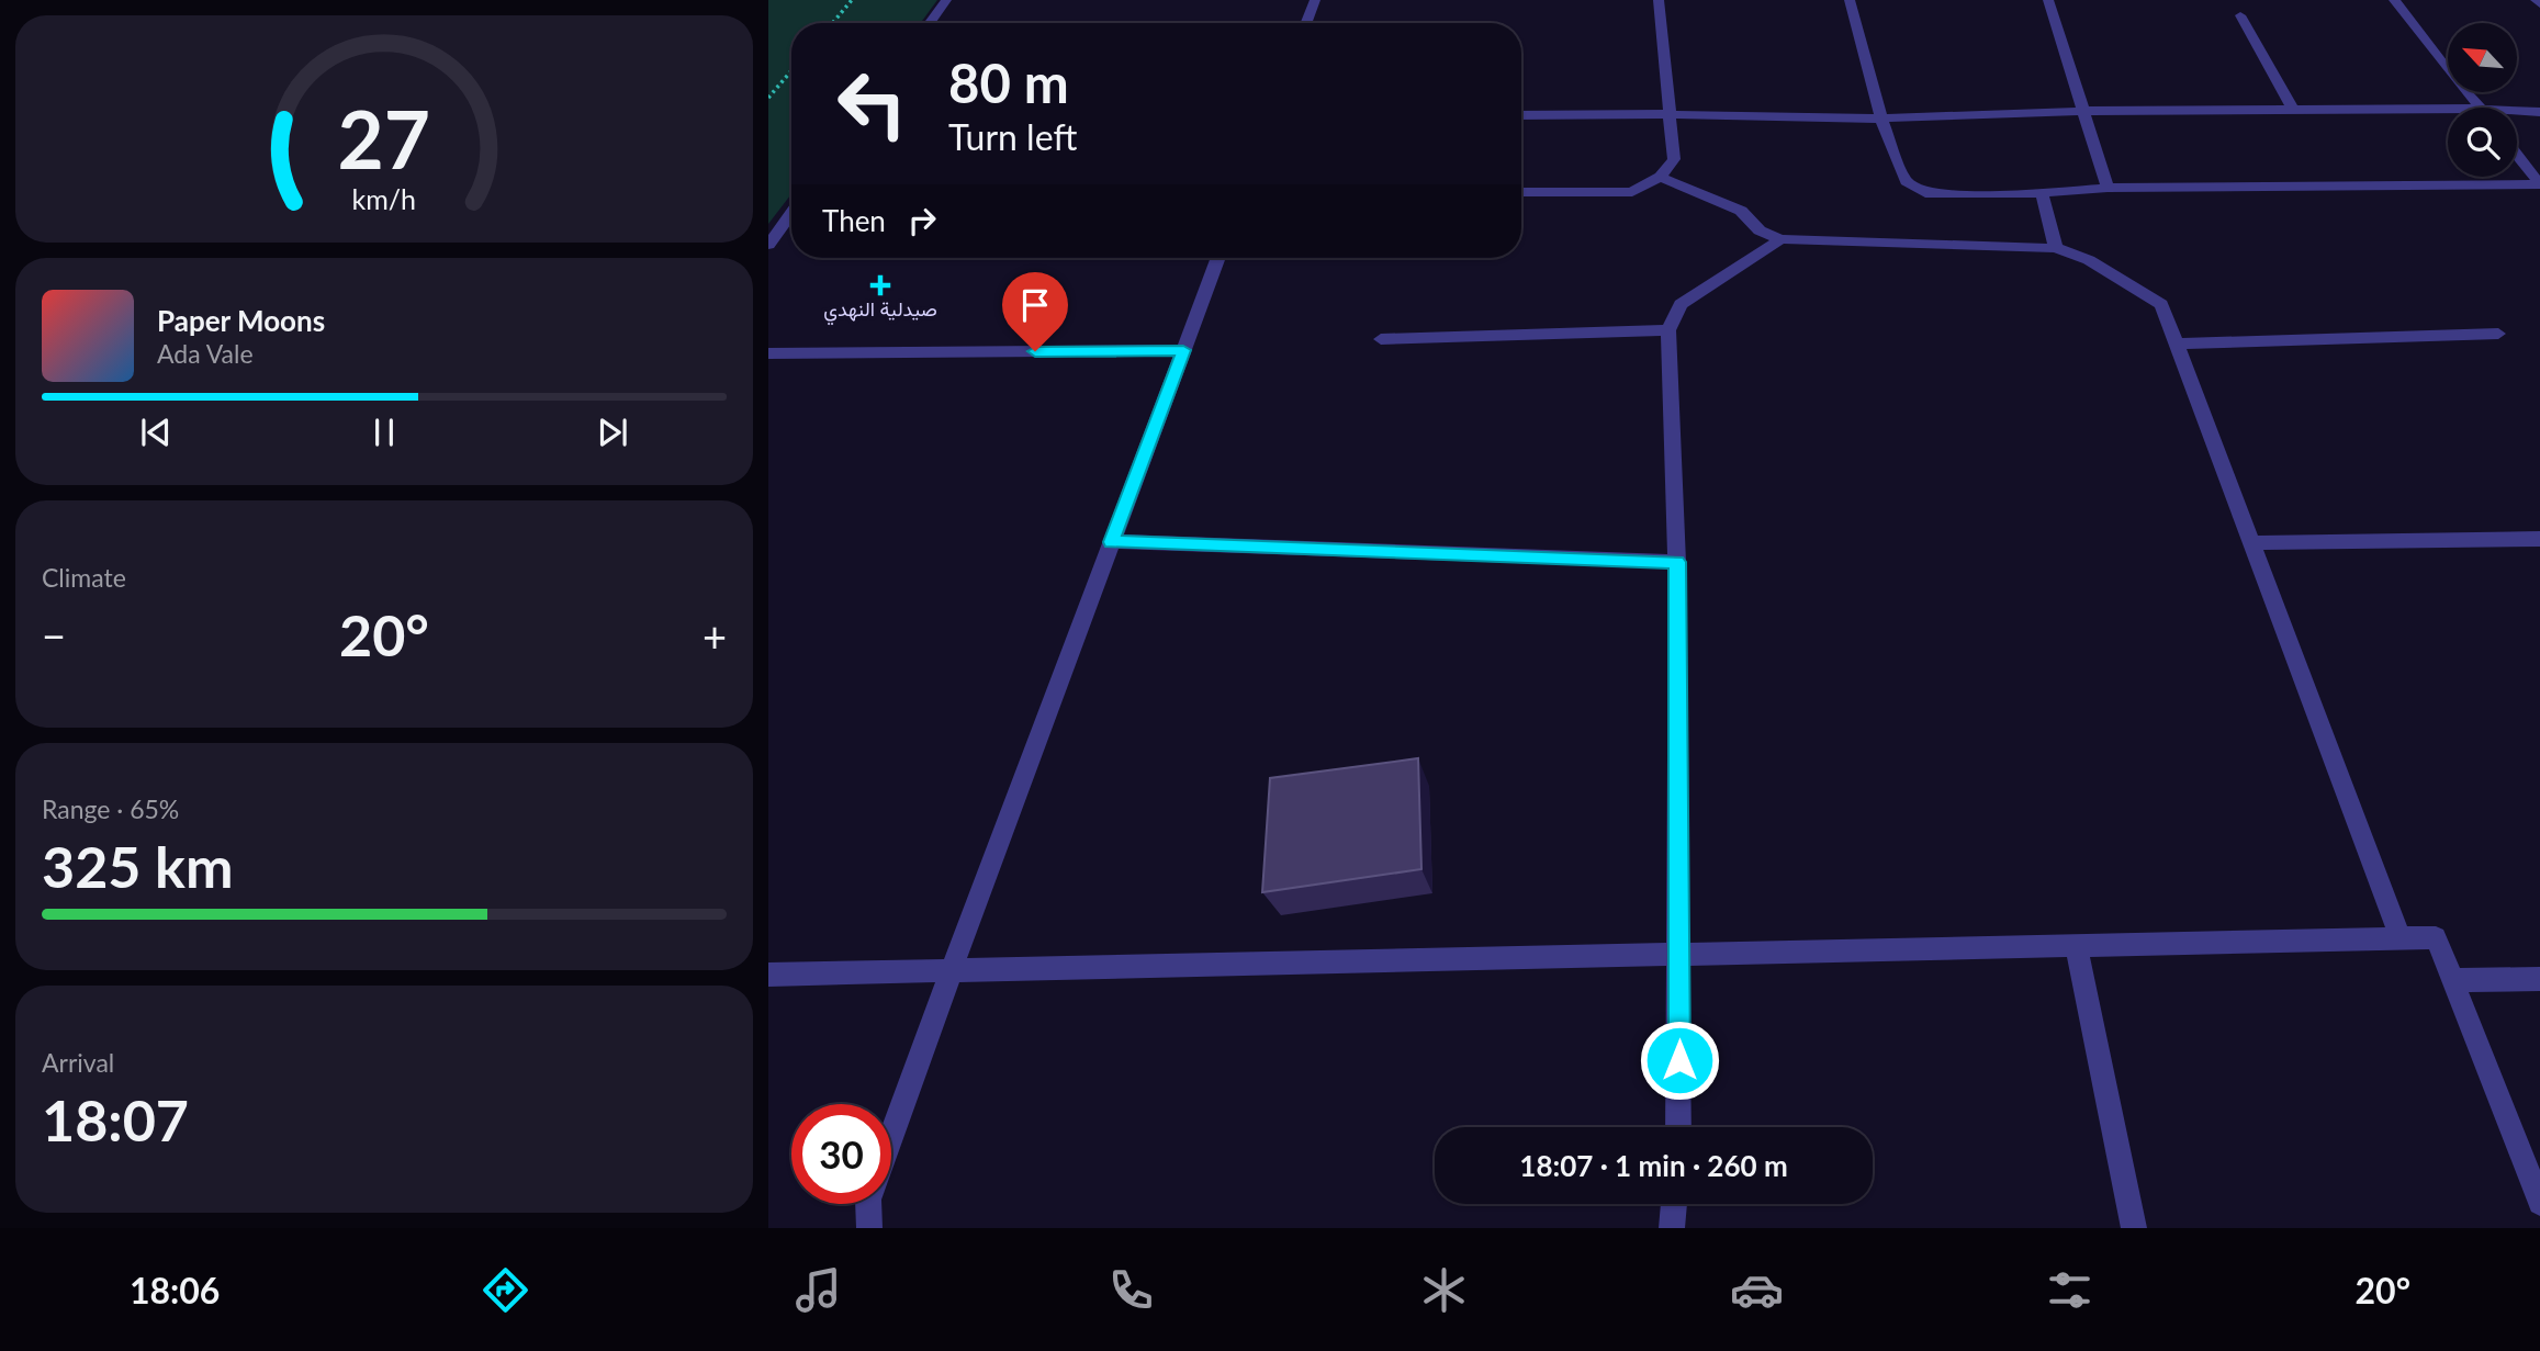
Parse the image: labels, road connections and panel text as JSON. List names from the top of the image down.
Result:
{
  "places": {
    "health": ["صيدلية النهدي"]
  },
  "north": "top left",
  "page": {
    "turn": ["80 m", "Turn left"],
    "then": "Then",
    "song": ["Paper Moons", "Ada Vale"],
    "tile": [
      "Climate",
      ["Range · 65%", "325 km"],
      ["Arrival", "18:07"]
    ],
    "heat": ["−", "20°", "+"],
    "limit": "30",
    "trip": "18:07 · 1 min · 260 m",
    "tabs": ["18:06", "20°"],
    "gauge": ["27", "km/h"]
  }
}
